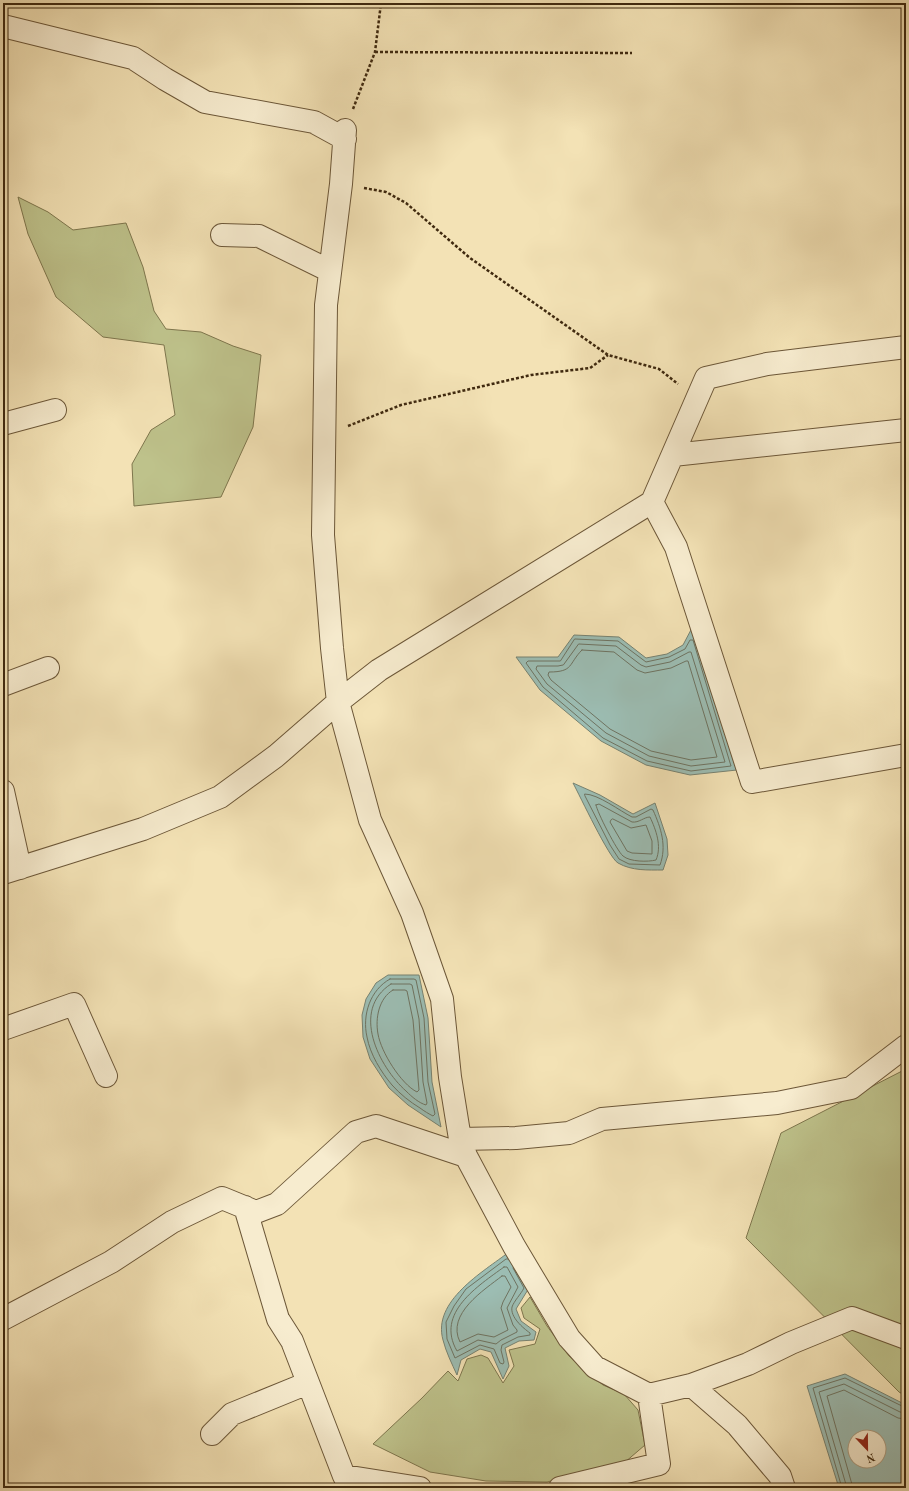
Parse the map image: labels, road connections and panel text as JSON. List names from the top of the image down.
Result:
{
  "north": "bottom"
}
